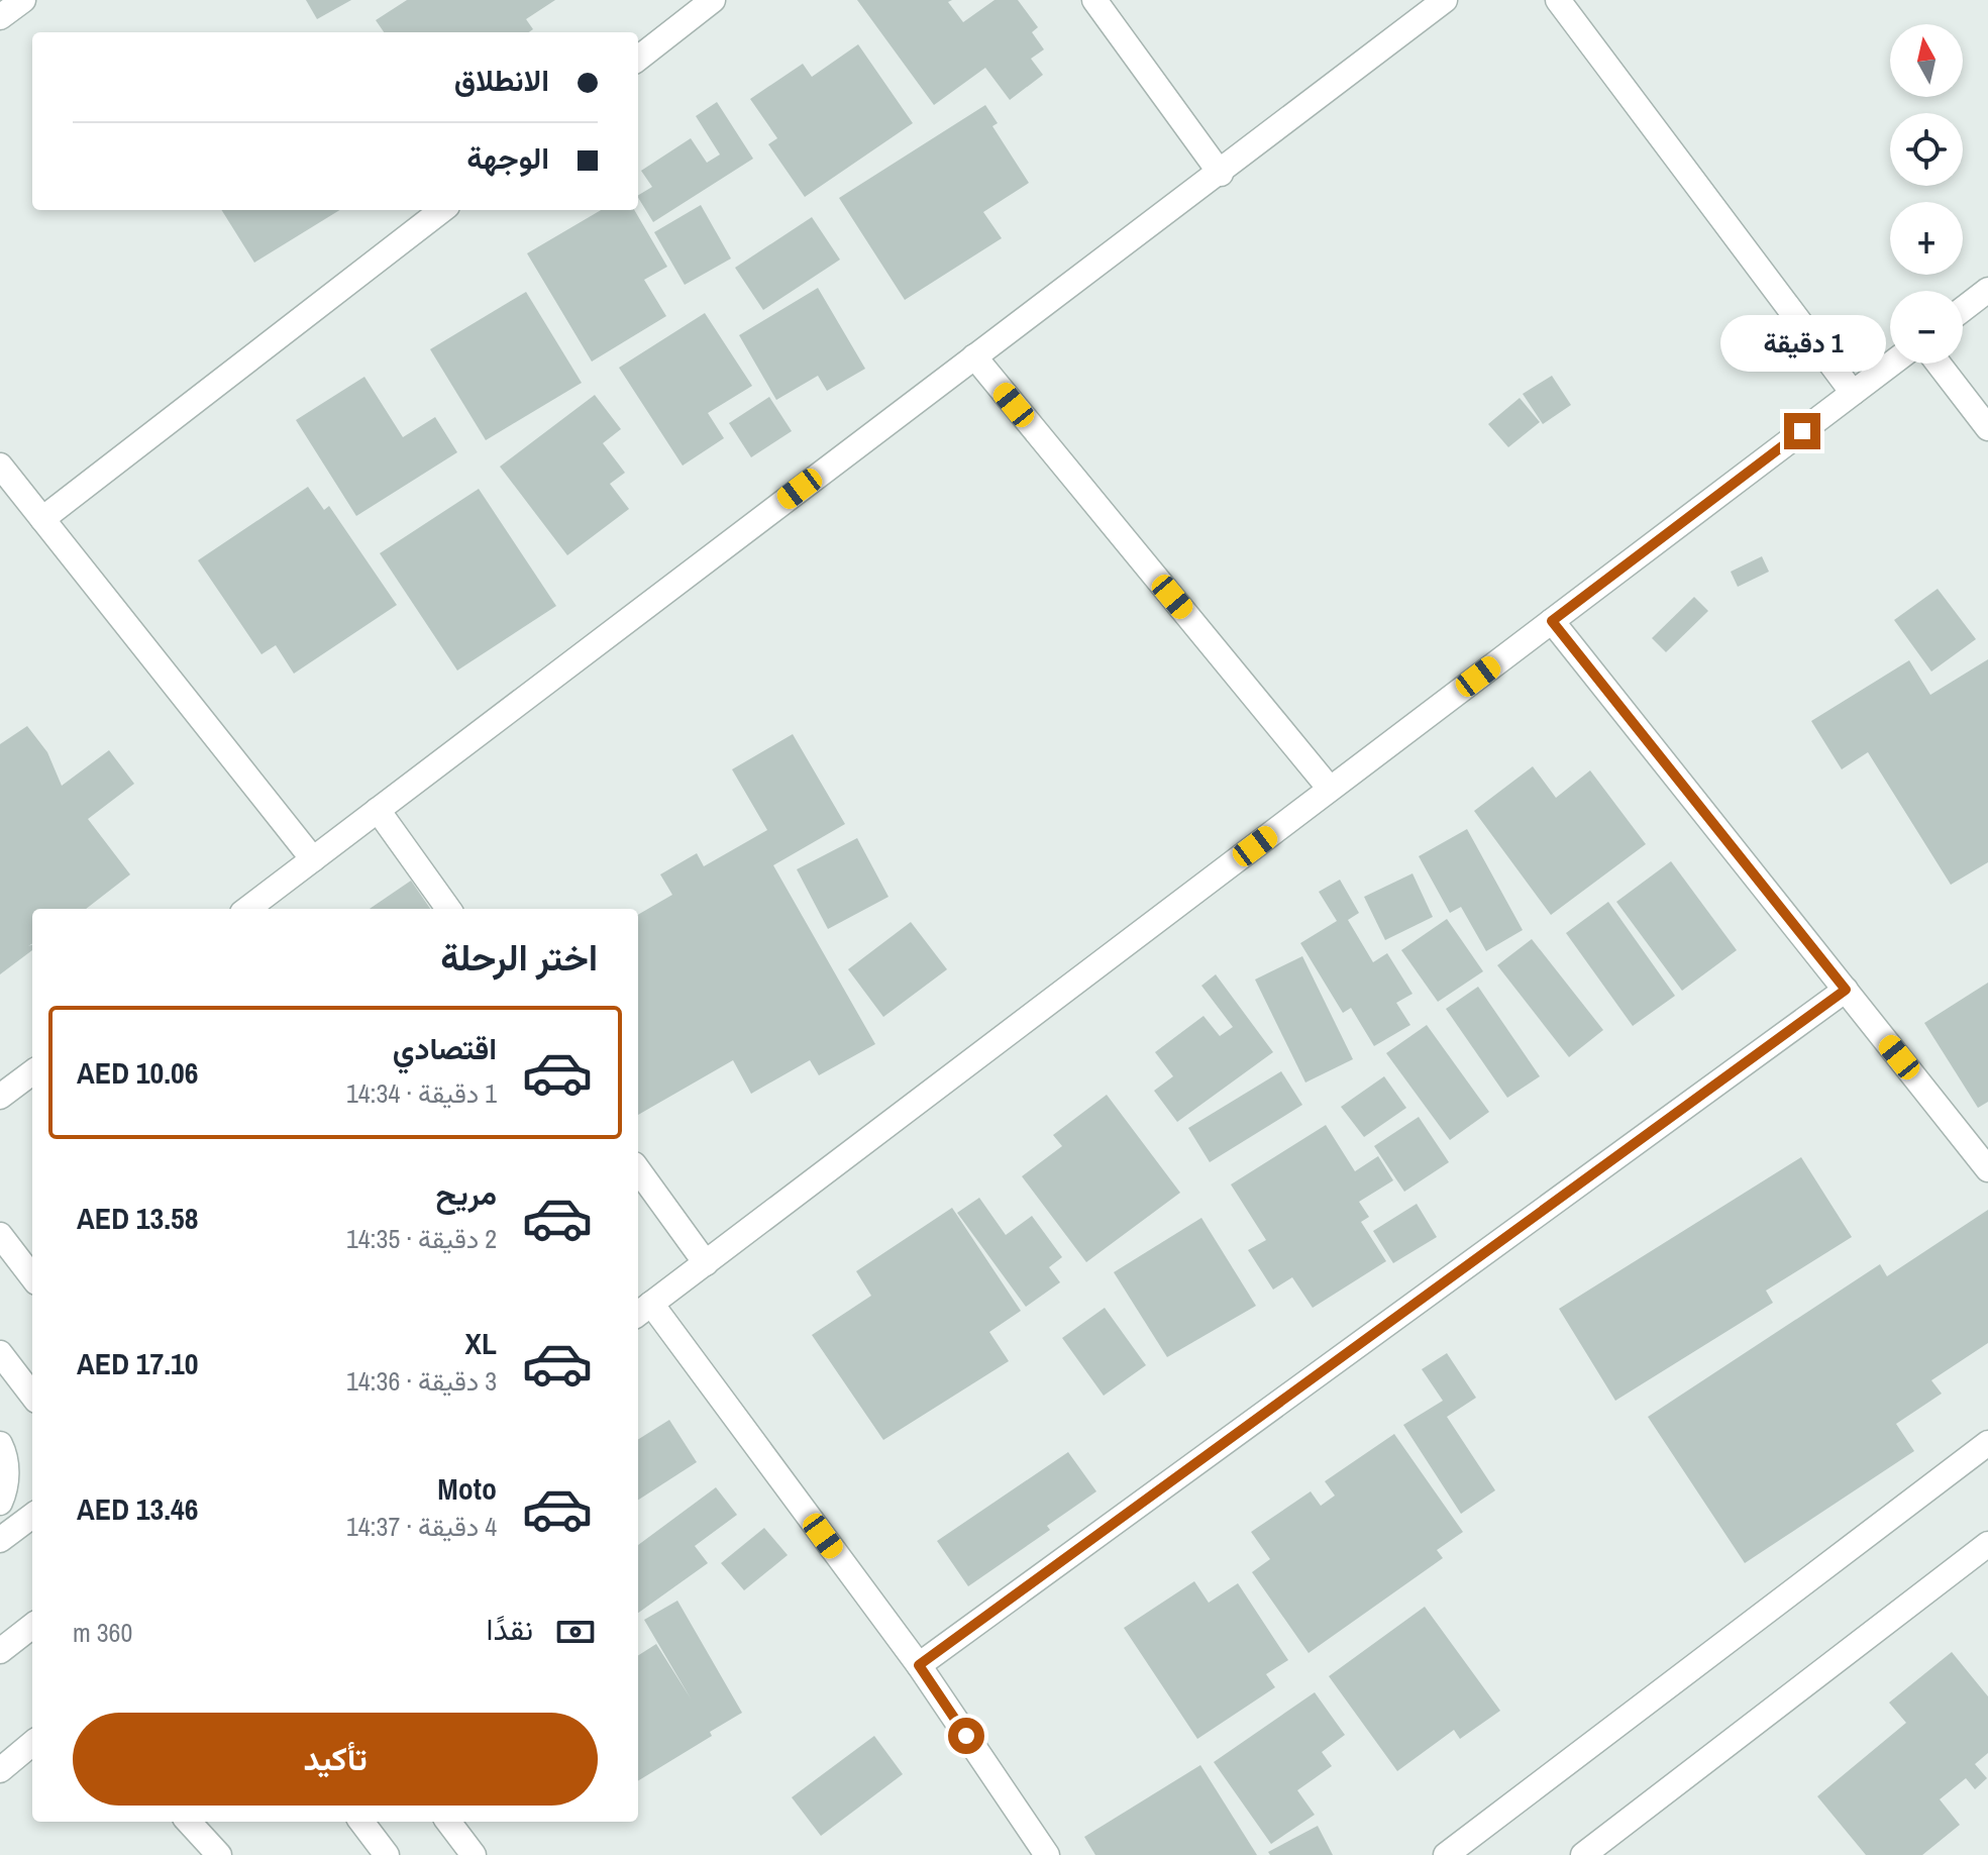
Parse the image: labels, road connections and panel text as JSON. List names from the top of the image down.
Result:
{
  "north": "top",
  "page": {
    "map_buttons": ["+", "−"],
    "banner": ["الانطلاق", "الوجهة"],
    "bubble": "1 دقيقة",
    "heading": "اختر الرحلة",
    "list": [
      {
        "name": "اقتصادي",
        "note": "1 دقيقة · 14:34",
        "value": "AED 10.06"
      },
      {
        "name": "مريح",
        "note": "2 دقيقة · 14:35",
        "value": "AED 13.58"
      },
      {
        "name": "XL",
        "note": "3 دقيقة · 14:36",
        "value": "AED 17.10"
      },
      {
        "name": "Moto",
        "note": "4 دقيقة · 14:37",
        "value": "AED 13.46"
      }
    ],
    "pay": ["نقدًا", "360 m"],
    "buttons": "تأكيد"
  }
}
